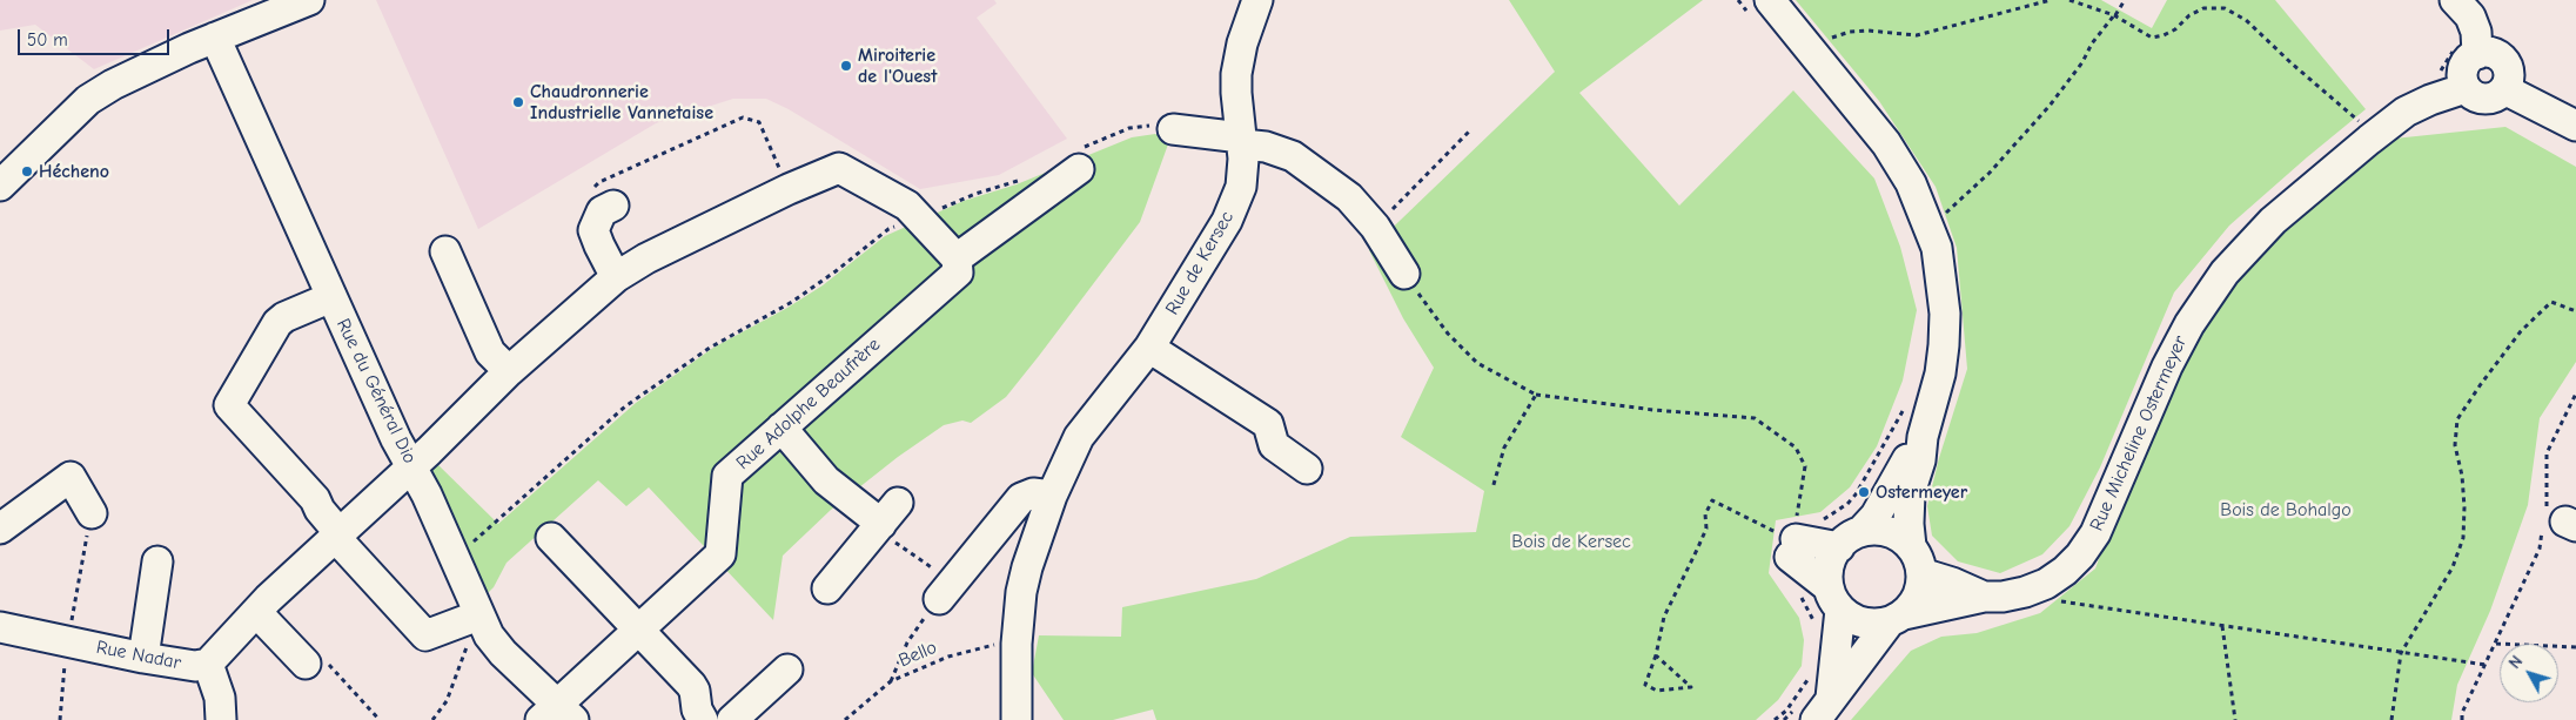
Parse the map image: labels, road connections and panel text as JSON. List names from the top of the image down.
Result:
{
  "streets": {
    "street": [
      "Rue de Kersec",
      "Rue du Général Dio",
      "Rue Adolphe Beaufrère",
      "Rue Micheline Ostermeyer",
      "Rue Nadar"
    ],
    "path": ["Bello"]
  },
  "crossings": [
    ["Rue de Kersec", "Bello"],
    ["Rue du Général Dio", "Rue Adolphe Beaufrère"],
    ["Rue du Général Dio", "Rue Nadar"]
  ],
  "parks": ["Bois de Bohalgo", "Bois de Kersec"],
  "places": [
    "Miroiterie de l'Ouest",
    "Chaudronnerie Industrielle Vannetaise",
    "Hécheno",
    "Ostermeyer"
  ],
  "scale_bar": "50 m",
  "north": "top left"
}
